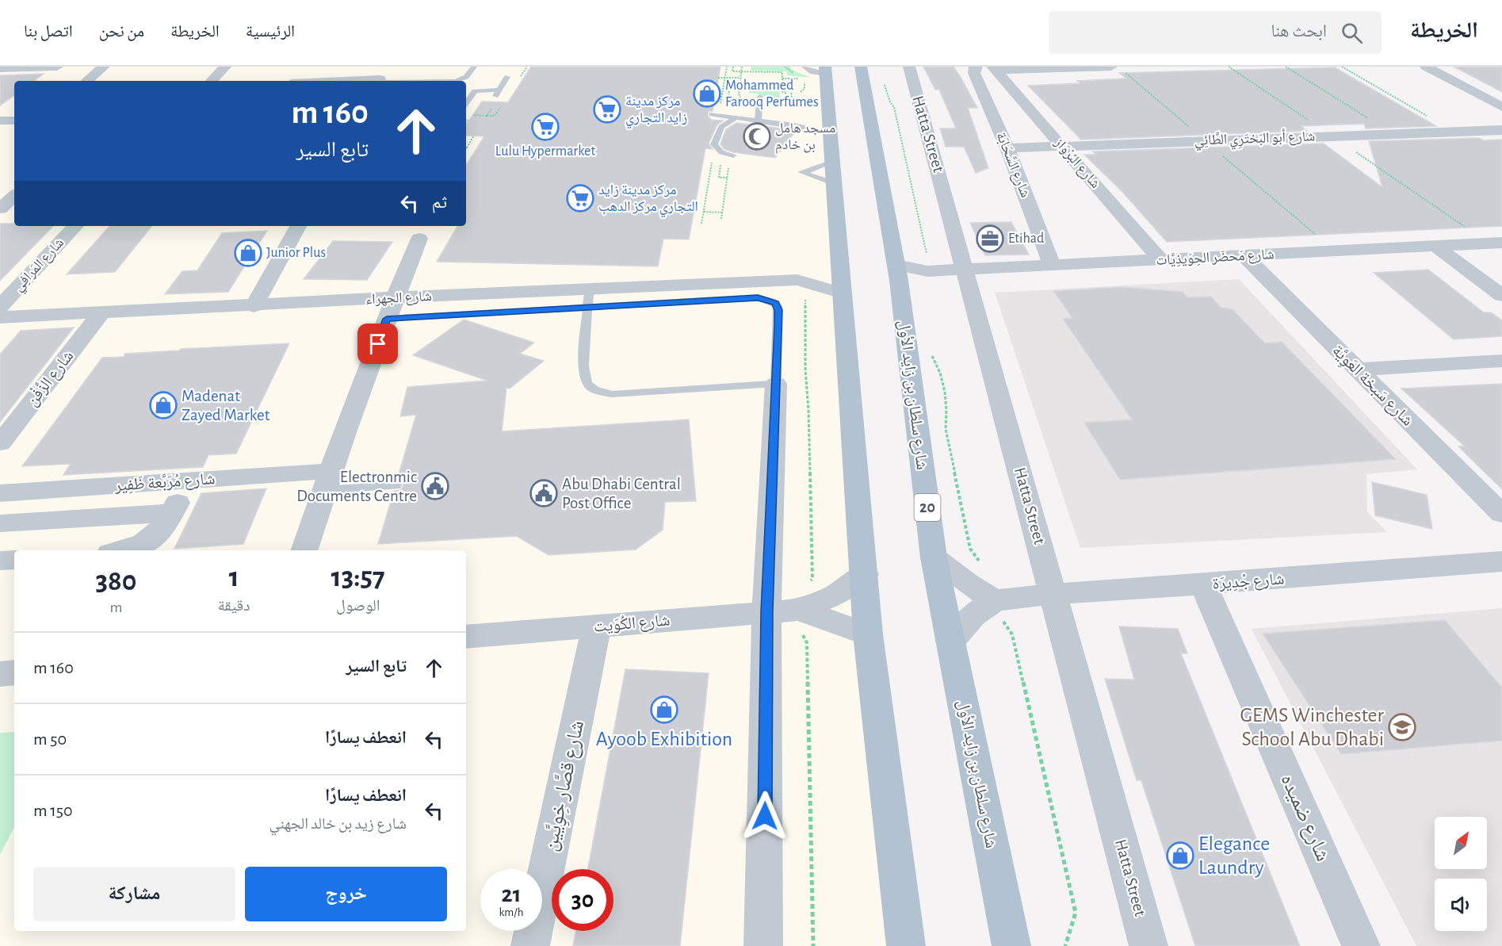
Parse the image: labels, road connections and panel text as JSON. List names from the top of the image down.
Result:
{
  "streets": {
    "main road": ["شارع سلطان بن زايد الأول", "20"],
    "street": [
      "Hatta Street",
      "شارع أبو البَختَرِي الطَّائِي",
      "شارع البُرْوَاز",
      "شارع السَّحَابَة",
      "شارع مَحضَر الحِوَيذِيَّات",
      "شارع المَرافِي",
      "شارع الجهراء",
      "شارع الزَّفْن",
      "شارع سَبخة العَوِيَّة",
      "شارع مُرَبَّعة ظَفِير",
      "شارع جْدِيرَة",
      "شارع الكُوَيت",
      "شارع قصَّار خِوِيَّين",
      "شارع ضميده"
    ]
  },
  "crossings": [
    ["Hatta Street", "شارع مَحضَر الحِوَيذِيَّات"],
    ["Hatta Street", "شارع جْدِيرَة"],
    ["شارع أبو البَختَرِي الطَّائِي", "شارع البُرْوَاز"],
    ["شارع أبو البَختَرِي الطَّائِي", "شارع السَّحَابَة"],
    ["شارع البُرْوَاز", "شارع مَحضَر الحِوَيذِيَّات"],
    ["شارع السَّحَابَة", "شارع مَحضَر الحِوَيذِيَّات"],
    ["شارع مَحضَر الحِوَيذِيَّات", "شارع سَبخة العَوِيَّة"],
    ["شارع مَحضَر الحِوَيذِيَّات", "شارع سلطان بن زايد الأول"],
    ["شارع الجهراء", "شارع الزَّفْن"],
    ["شارع سلطان بن زايد الأول", "شارع جْدِيرَة"],
    ["شارع جْدِيرَة", "شارع ضميده"],
    ["شارع الكُوَيت", "شارع قصَّار خِوِيَّين"]
  ],
  "places": {
    "shop": [
      "Mohammed Farooq Perfumes",
      "Junior Plus",
      "Madenat Zayed Market",
      "Ayoob Exhibition",
      "Elegance Laundry"
    ],
    "supermarket": ["مركز مدينة زايد التجاري", "Lulu Hypermarket", "مركز مدينة زايد التجاري مركز الدهب"],
    "mosque": ["مسجد هامل بن خادم"],
    "office": ["Etihad"],
    "public building": ["Electronmic Documents Centre", "Abu Dhabi Central Post Office"],
    "school or university": ["GEMS Winchester School Abu Dhabi"]
  },
  "north": "top right",
  "page": {
    "header": "الخريطة",
    "search": "ابحث هنا",
    "nav": [
      "الرئيسية",
      "الخريطة",
      "من نحن",
      "اتصل بنا"
    ],
    "turn": ["160 m", "تابع السير"],
    "then": "ثم",
    "eta": [
      "13:57",
      "الوصول",
      "1",
      "دقيقة",
      "380",
      "m"
    ],
    "list": [
      {
        "name": "تابع السير",
        "value": "160 m"
      },
      {
        "name": "انعطف يسارًا",
        "value": "50 m"
      },
      {
        "name": "انعطف يسارًا",
        "note": "شارع زيد بن خالد الجهني",
        "value": "150 m"
      }
    ],
    "buttons": ["خروج", "مشاركة"],
    "speed": "21 km/h",
    "limit": "30"
  }
}
